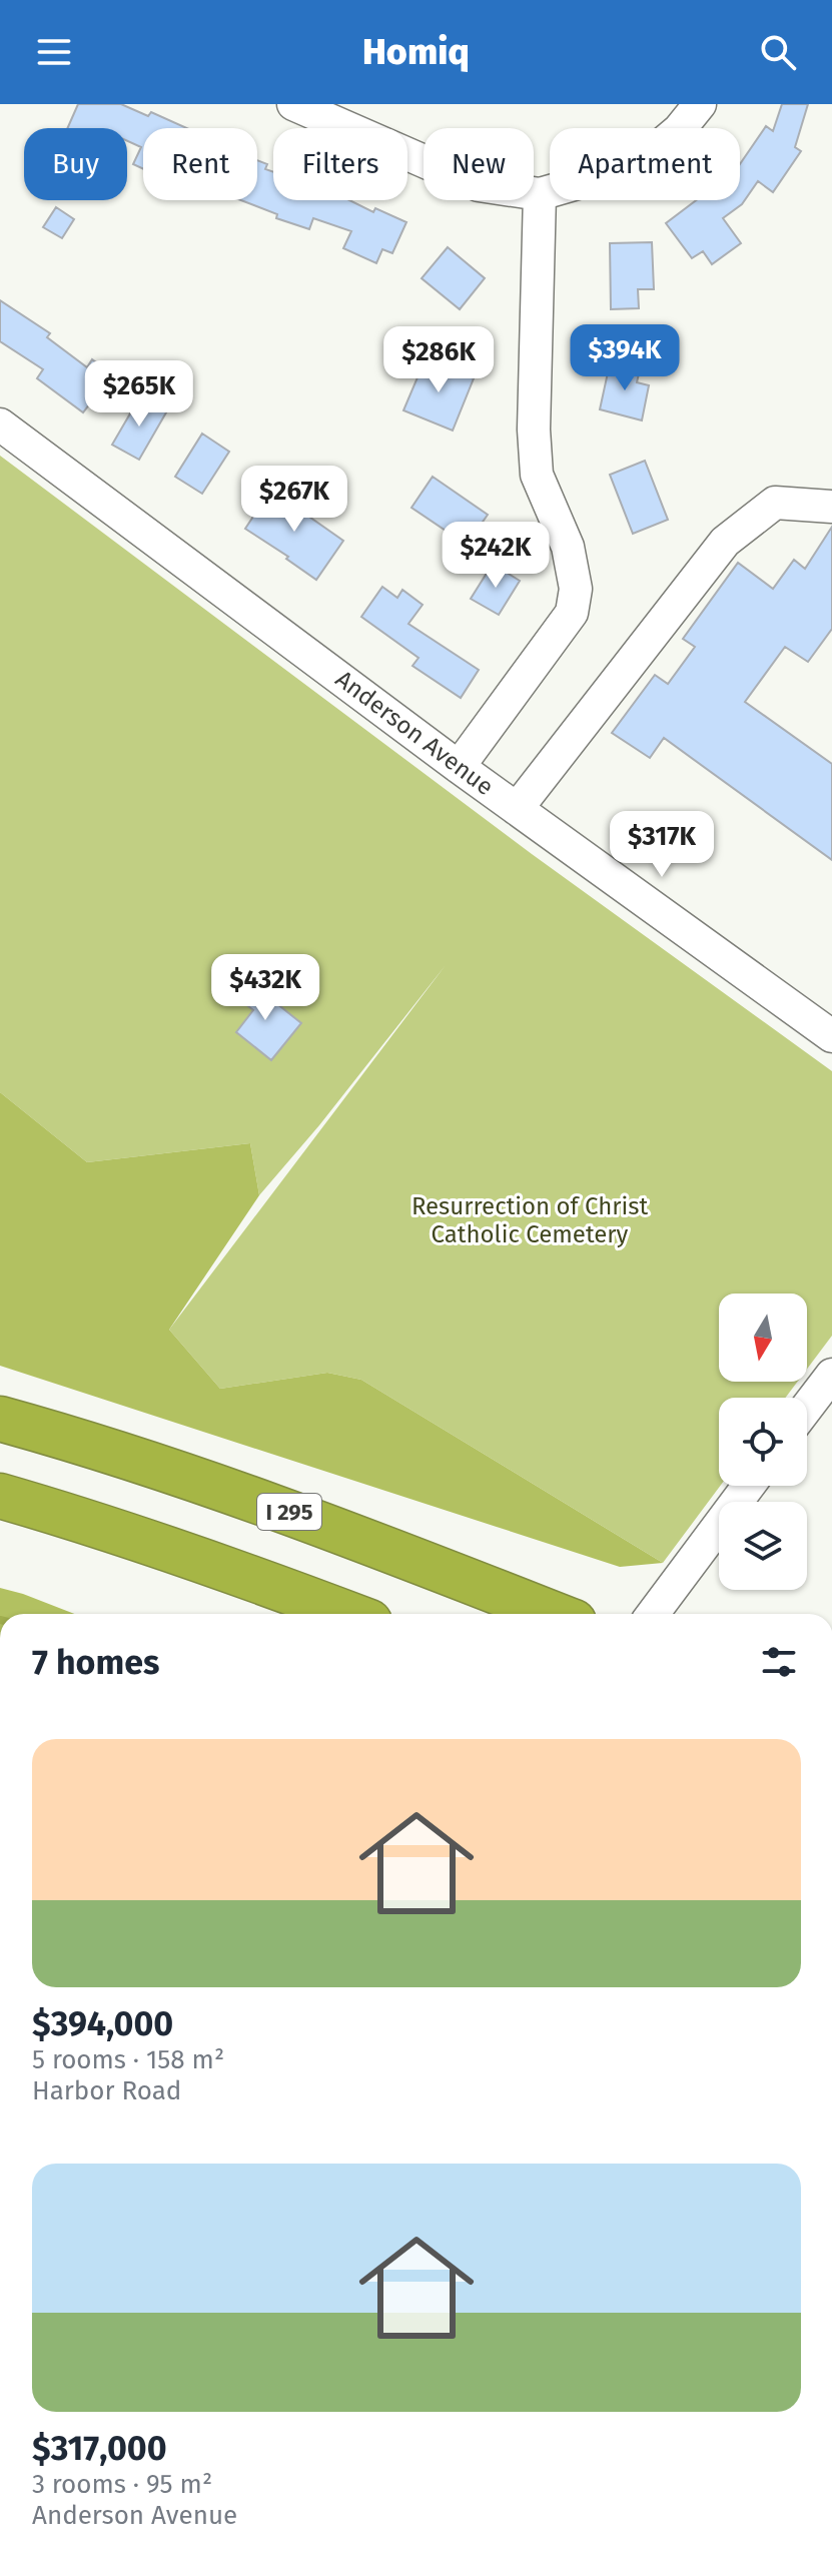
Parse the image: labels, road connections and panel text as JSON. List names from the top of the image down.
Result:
{
  "streets": {
    "highway": ["I 295"],
    "street": ["Anderson Avenue"]
  },
  "parks": ["Resurrection of Christ Catholic Cemetery"],
  "north": "bottom",
  "page": {
    "header": "Homiq",
    "chip": [
      "Buy",
      "Rent",
      "Filters",
      "New",
      "Apartment"
    ],
    "price": [
      "$394K",
      "$286K",
      "$265K",
      "$267K",
      "$242K",
      "$317K",
      "$432K"
    ],
    "heading": "7 homes",
    "list": [
      {
        "name": "$394,000",
        "note": "5 rooms · 158 m² · Harbor Road"
      },
      {
        "name": "$317,000",
        "note": "3 rooms · 95 m² · Anderson Avenue"
      }
    ]
  }
}
